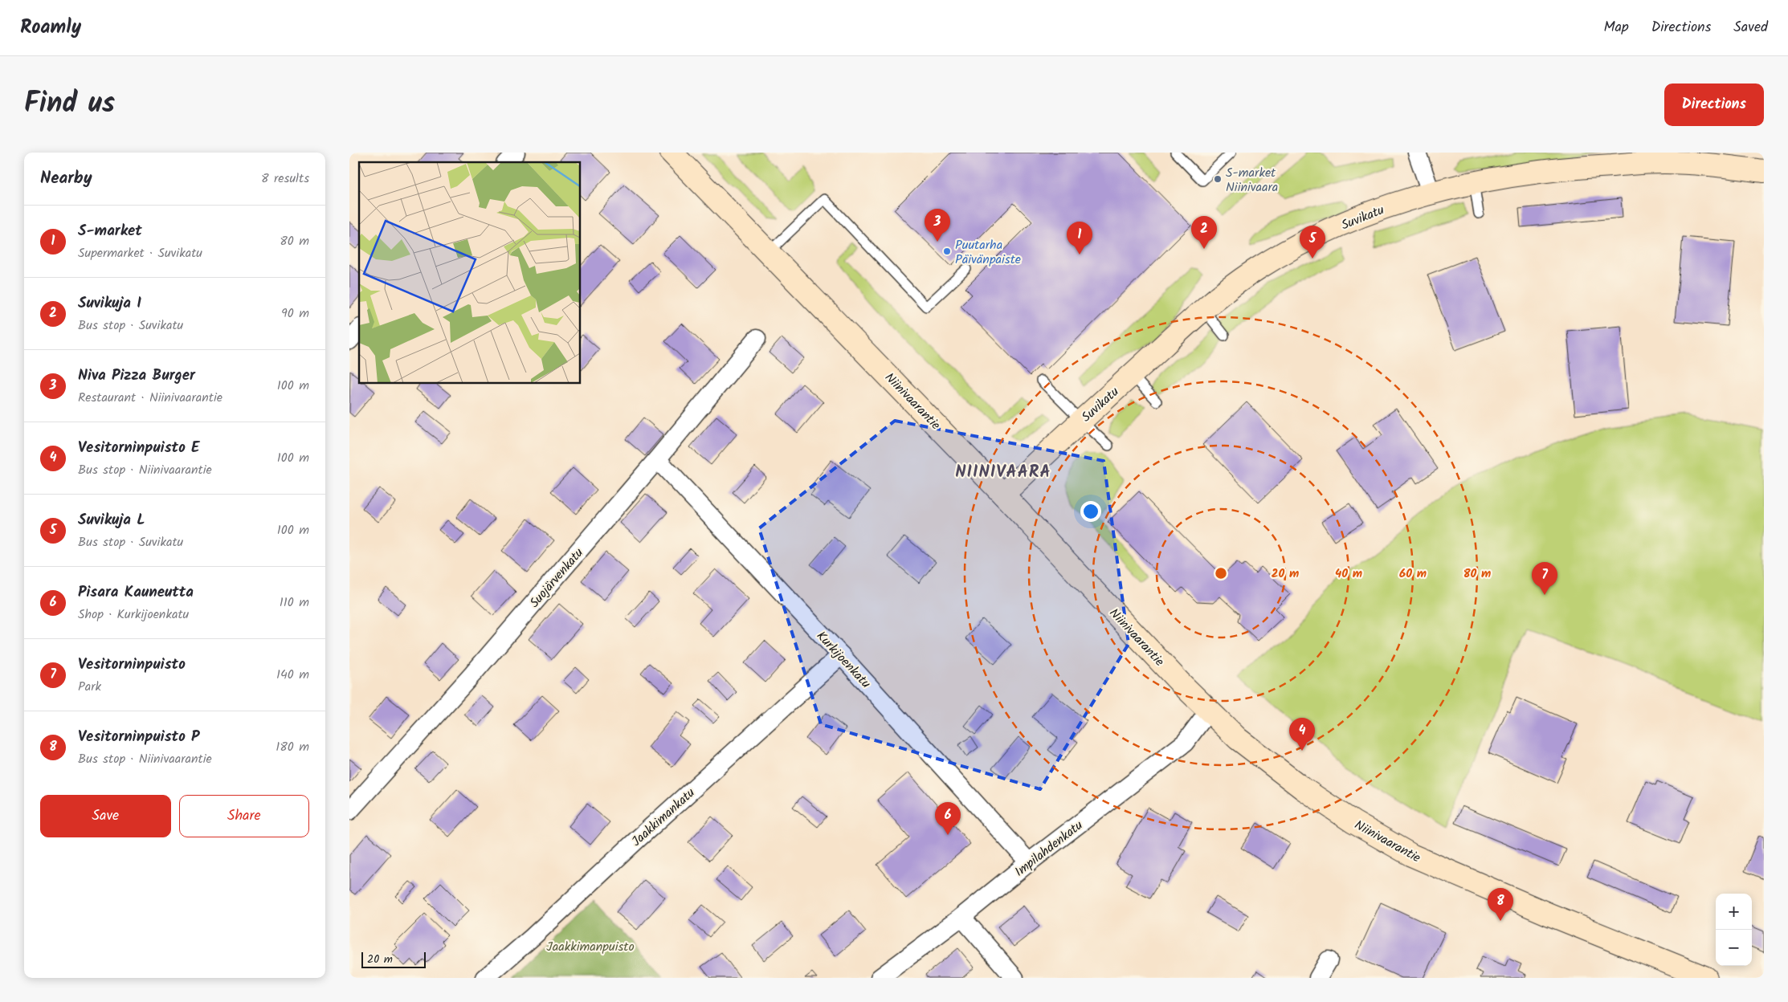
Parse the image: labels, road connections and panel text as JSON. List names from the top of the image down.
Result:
{
  "streets": {
    "main road": ["Suvikatu", "Niinivaarantie"],
    "street": [
      "Suojärvenkatu",
      "Kurkijoenkatu",
      "Jaakkimankatu",
      "Impilahdenkatu"
    ]
  },
  "crossings": [
    ["Suvikatu", "Niinivaarantie"],
    ["Niinivaarantie", "Impilahdenkatu"],
    ["Suojärvenkatu", "Kurkijoenkatu"],
    ["Kurkijoenkatu", "Jaakkimankatu"],
    ["Kurkijoenkatu", "Impilahdenkatu"]
  ],
  "districts": ["NIINIVAARA"],
  "parks": ["Jaakkimanpuisto"],
  "places": ["S-market Niinivaara", "Puutarha Päivänpaiste"],
  "scale_bar": "20 m",
  "page": {
    "header": "Roamly",
    "nav": ["Map", "Directions", "Saved"],
    "title": "Find us",
    "buttons": [
      "Directions",
      ["Save", "Share"]
    ],
    "heading": ["Nearby", "8 results"],
    "list": [
      {
        "mark": "1",
        "name": "S-market",
        "note": "Supermarket · Suvikatu",
        "value": "80 m"
      },
      {
        "mark": "2",
        "name": "Suvikuja I",
        "note": "Bus stop · Suvikatu",
        "value": "90 m"
      },
      {
        "mark": "3",
        "name": "Niva Pizza Burger",
        "note": "Restaurant · Niinivaarantie",
        "value": "100 m"
      },
      {
        "mark": "4",
        "name": "Vesitorninpuisto E",
        "note": "Bus stop · Niinivaarantie",
        "value": "100 m"
      },
      {
        "mark": "5",
        "name": "Suvikuja L",
        "note": "Bus stop · Suvikatu",
        "value": "100 m"
      },
      {
        "mark": "6",
        "name": "Pisara Kauneutta",
        "note": "Shop · Kurkijoenkatu",
        "value": "110 m"
      },
      {
        "mark": "7",
        "name": "Vesitorninpuisto",
        "note": "Park",
        "value": "140 m"
      },
      {
        "mark": "8",
        "name": "Vesitorninpuisto P",
        "note": "Bus stop · Niinivaarantie",
        "value": "180 m"
      }
    ],
    "pins": [
      "3",
      "2",
      "1",
      "5",
      "7",
      "4",
      "6",
      "8"
    ],
    "map_buttons": ["+", "−"],
    "scale": "20 m"
  },
  "rings": [
    "20 m",
    "40 m",
    "60 m",
    "80 m"
  ]
}
